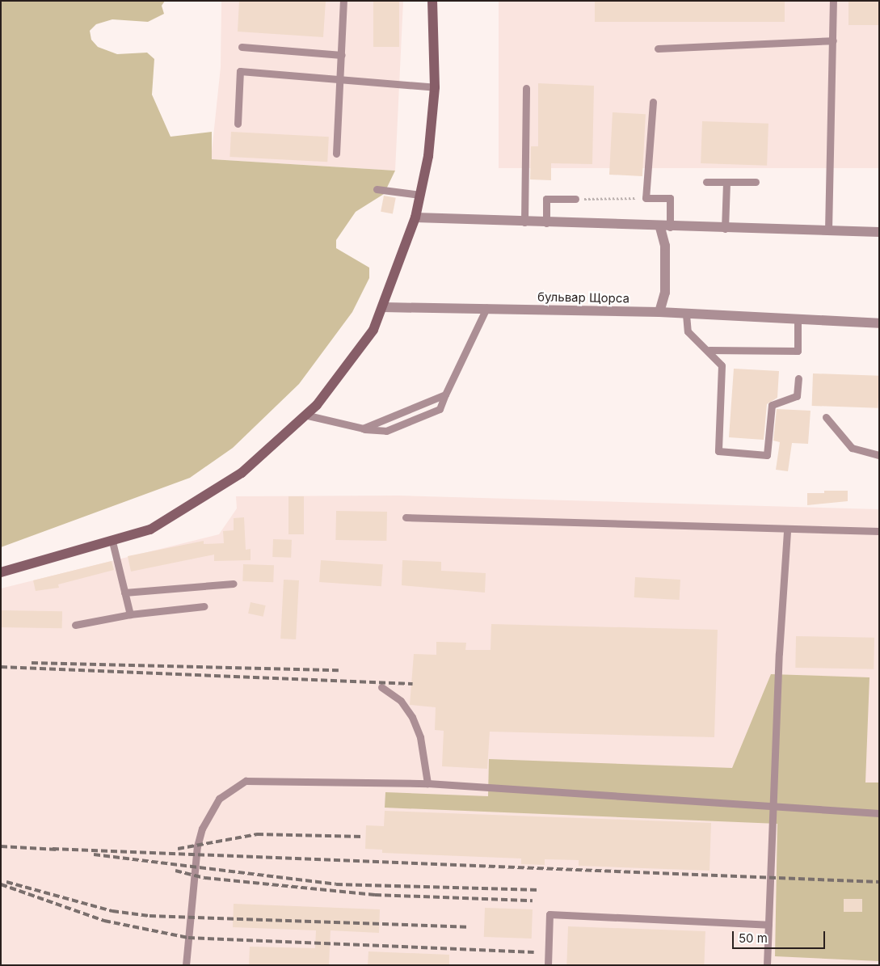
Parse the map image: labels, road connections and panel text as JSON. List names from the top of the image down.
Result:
{
  "streets": {
    "street": ["бульвар Щорса"]
  },
  "scale_bar": "50 m"
}
